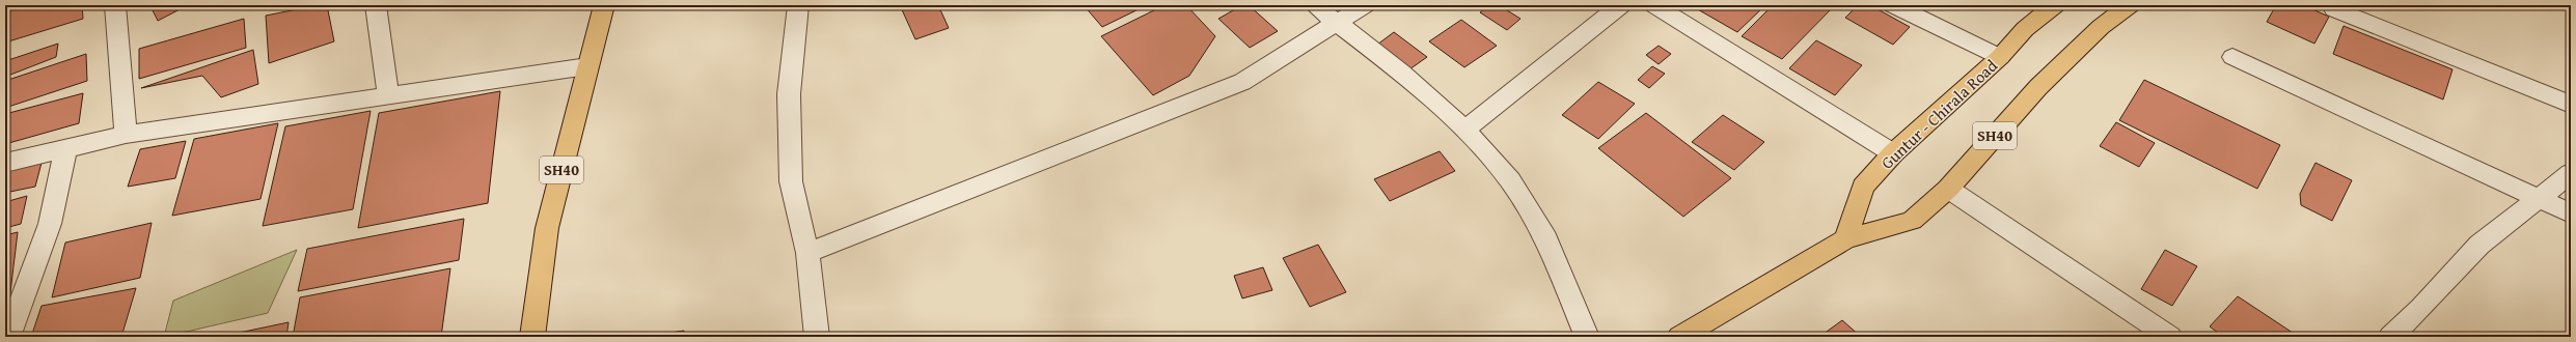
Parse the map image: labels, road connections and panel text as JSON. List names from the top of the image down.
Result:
{
  "streets": {
    "main road": ["Guntur - Chirala Road", "SH40"]
  },
  "crossings": [
    ["Guntur - Chirala Road", "SH40"]
  ]
}
